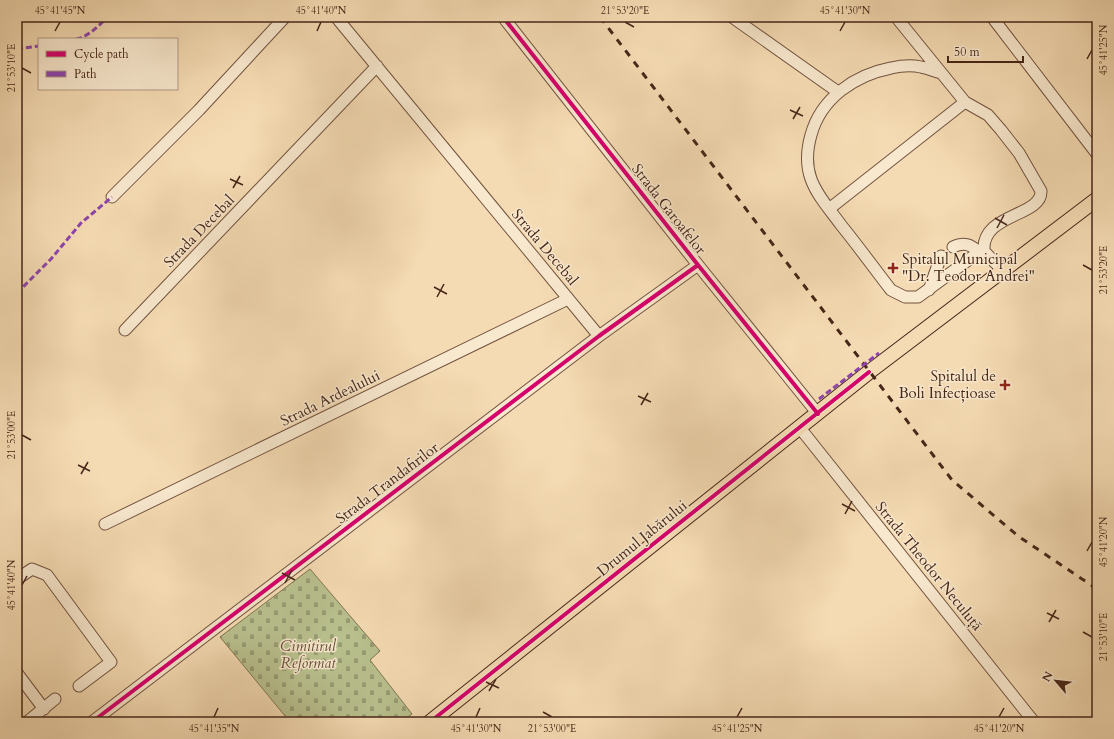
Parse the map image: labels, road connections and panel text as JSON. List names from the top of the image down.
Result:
{
  "streets": {
    "main road": ["Drumul Jabărului"],
    "street": [
      "Strada Garoafelor",
      "Strada Decebal",
      "Strada Ardealului",
      "Strada Trandafirilor",
      "Strada Theodor Neculuță"
    ]
  },
  "crossings": [
    ["Strada Garoafelor", "Strada Trandafirilor"],
    ["Strada Garoafelor", "Drumul Jabărului"],
    ["Strada Decebal", "Strada Ardealului"],
    ["Strada Decebal", "Strada Trandafirilor"],
    ["Drumul Jabărului", "Strada Theodor Neculuță"]
  ],
  "parks": ["Cimitirul Reformat"],
  "places": {
    "health": ["Spitalul Municipal \"Dr. Teodor Andrei\"", "Spitalul de Boli Infecțioase"]
  },
  "legend": ["Cycle path", "Path"],
  "scale_bar": "50 m",
  "north": "top left",
  "coordinates": [
    "45°41'45\"N",
    "45°41'40\"N",
    "21°53'20\"E",
    "45°41'30\"N",
    "45°41'25\"N",
    "21°53'10\"E",
    "21°53'00\"E",
    "45°41'20\"N",
    "45°41'35\"N"
  ]
}
